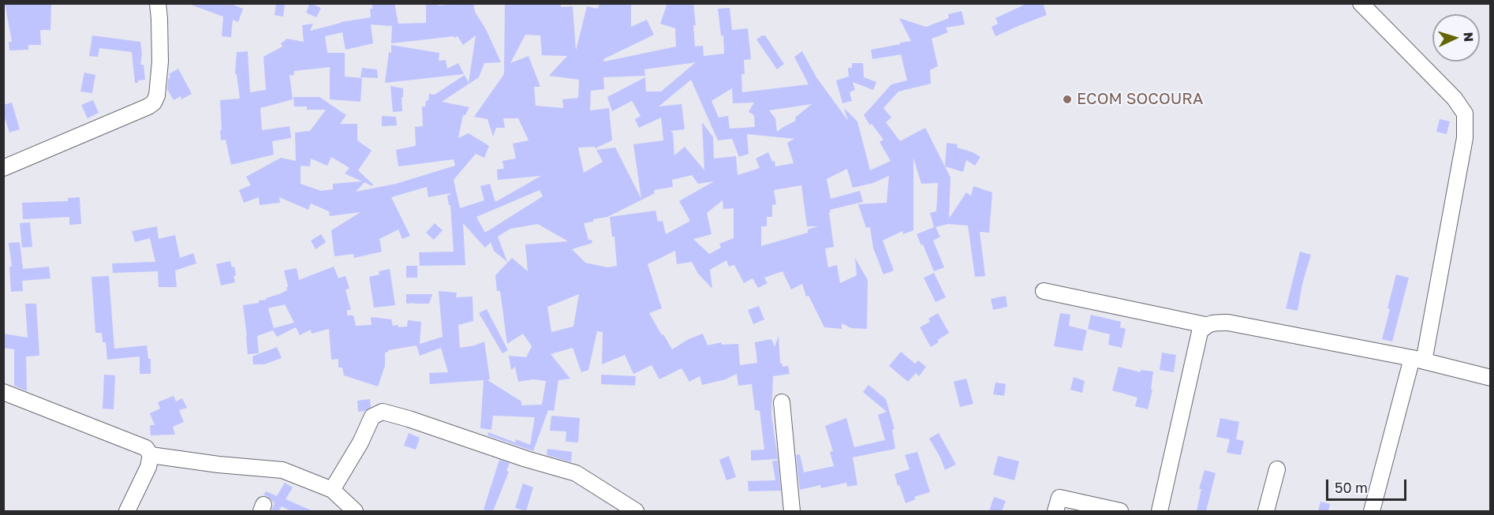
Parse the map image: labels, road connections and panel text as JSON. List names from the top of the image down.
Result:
{
  "places": ["ECOM SOCOURA"],
  "scale_bar": "50 m",
  "north": "right"
}
